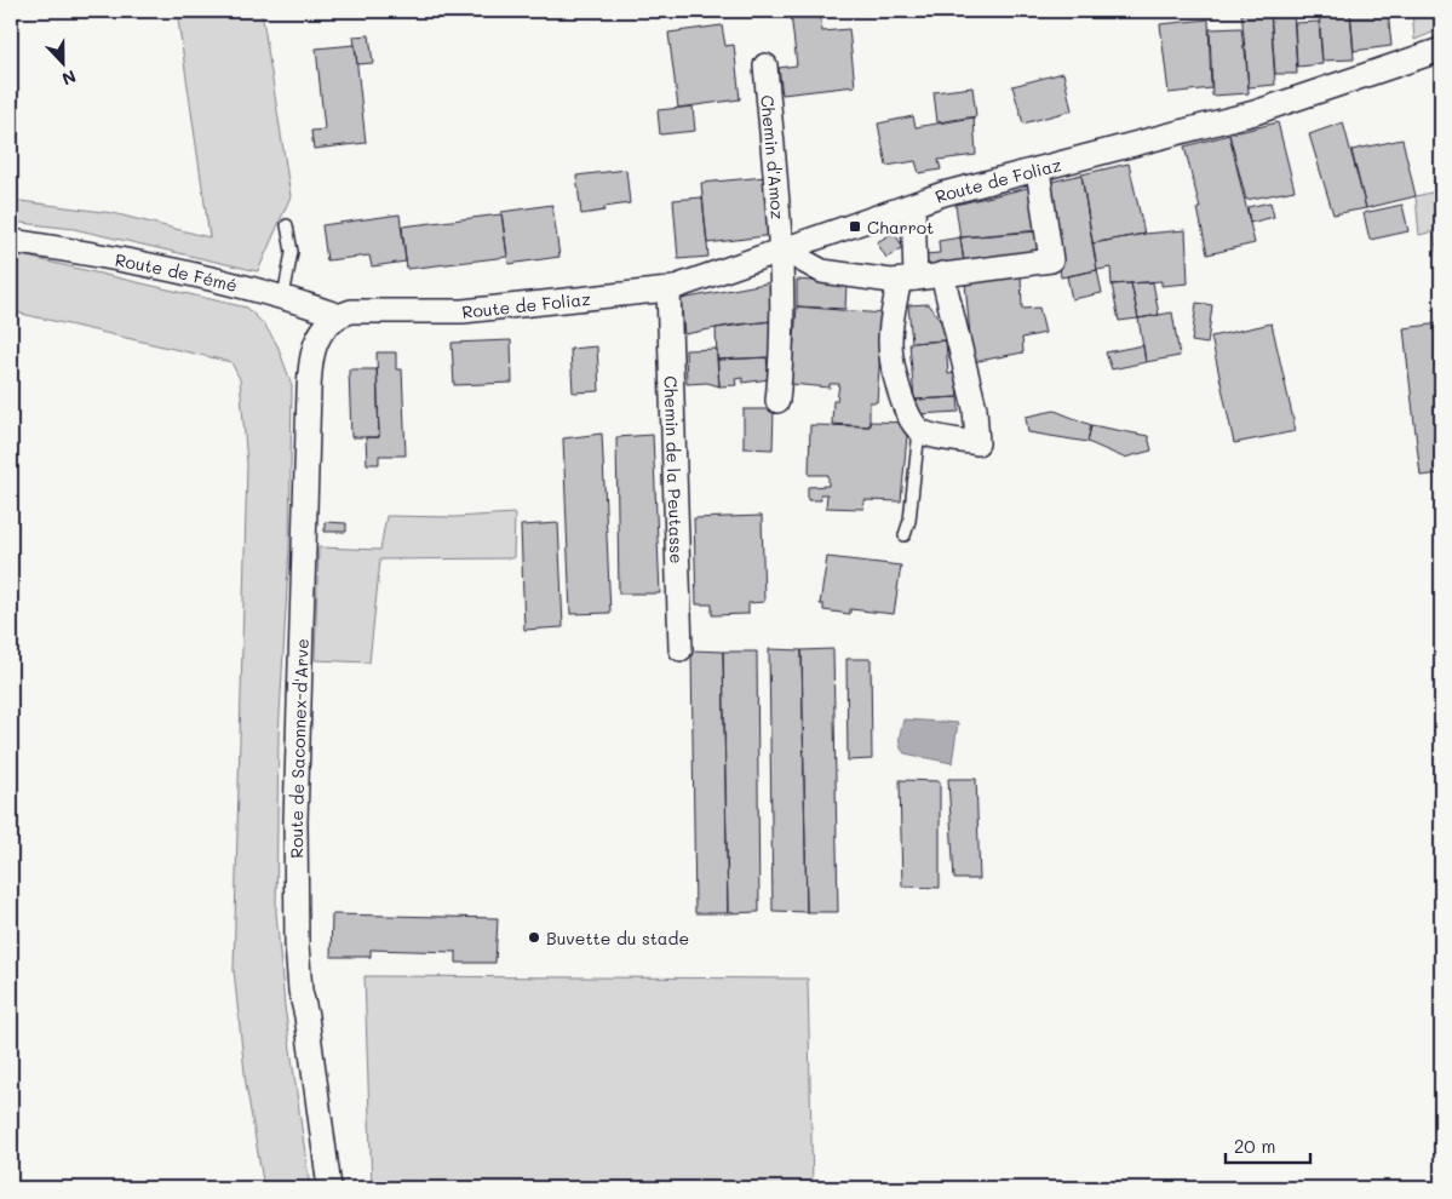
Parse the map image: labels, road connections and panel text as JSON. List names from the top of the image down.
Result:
{
  "streets": {
    "street": [
      "Chemin d'Amoz",
      "Route de Foliaz",
      "Route de Fémé",
      "Chemin de la Peutasse",
      "Route de Saconnex-d'Arve"
    ]
  },
  "crossings": [
    ["Chemin d'Amoz", "Route de Foliaz"],
    ["Route de Foliaz", "Route de Fémé"],
    ["Route de Foliaz", "Chemin de la Peutasse"],
    ["Route de Foliaz", "Route de Saconnex-d'Arve"],
    ["Route de Fémé", "Route de Saconnex-d'Arve"]
  ],
  "places": {
    "transit": ["Charrot"],
    "other": ["Buvette du stade"]
  },
  "scale_bar": "20 m",
  "north": "bottom"
}
